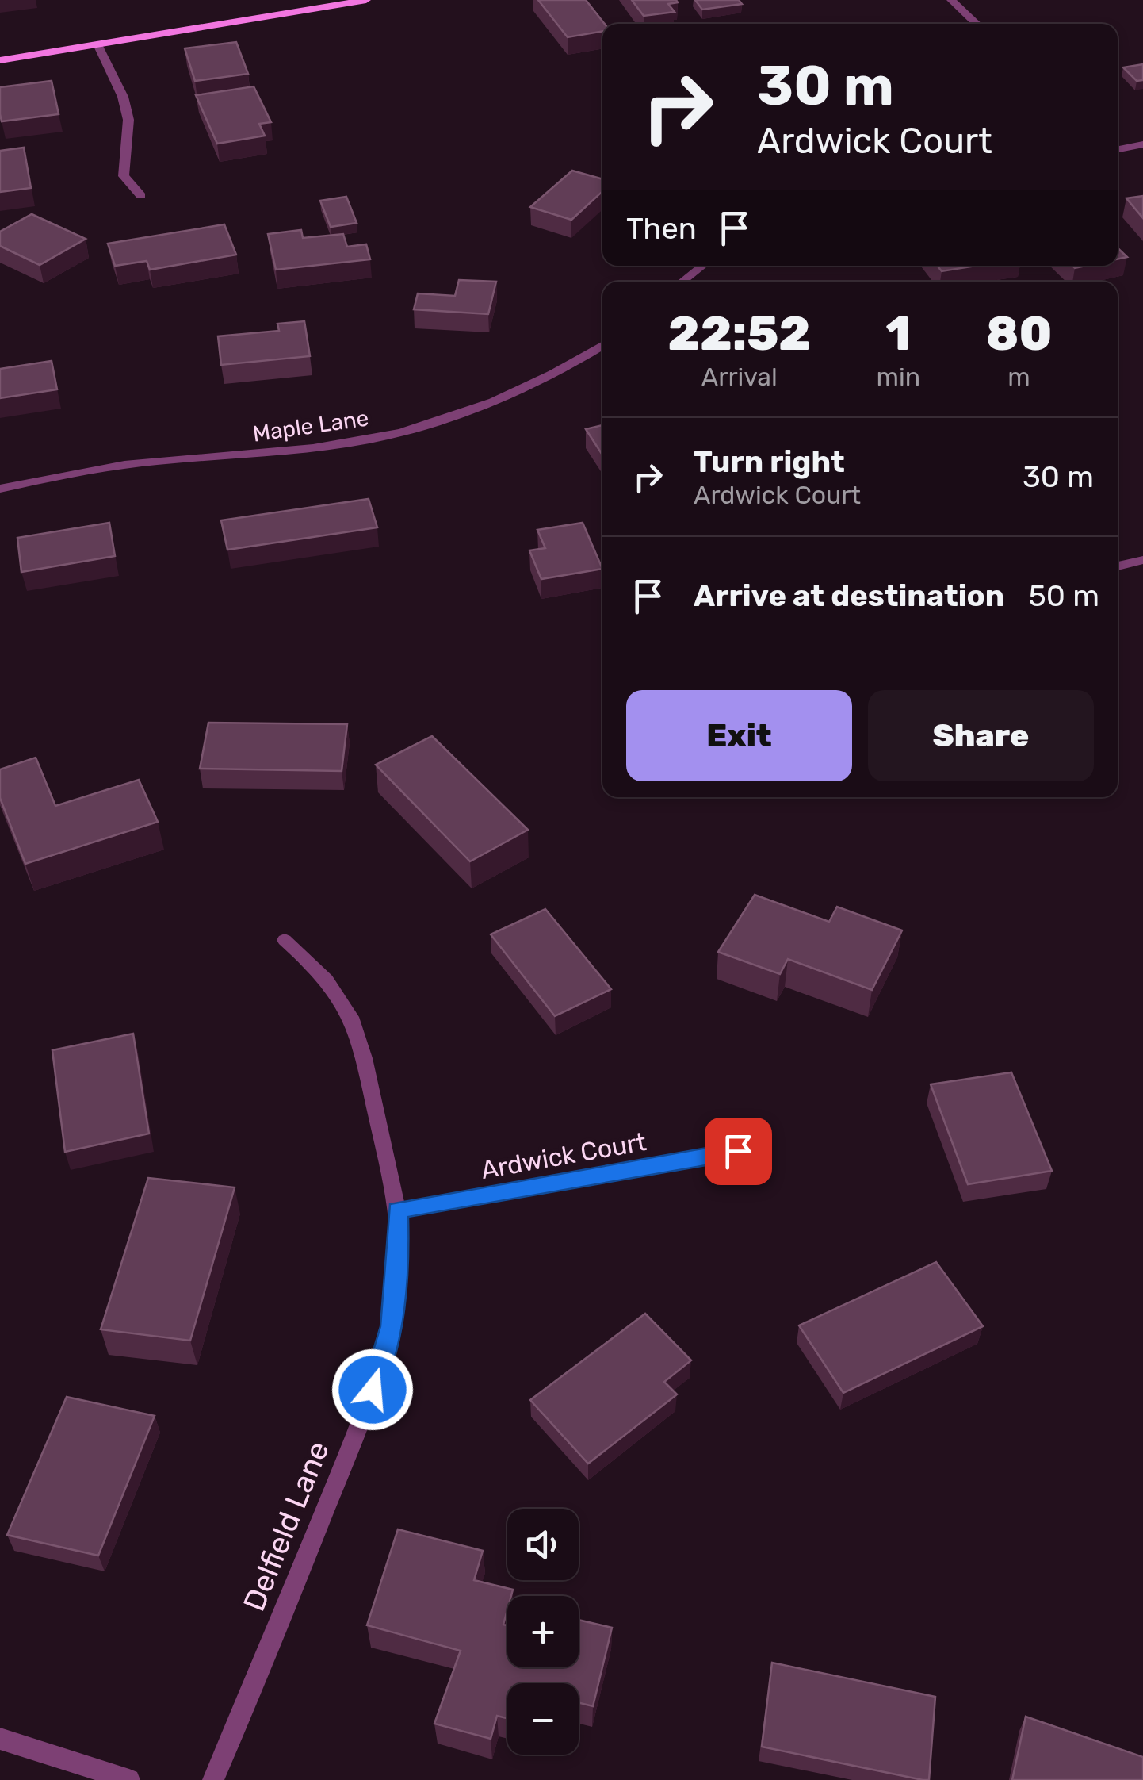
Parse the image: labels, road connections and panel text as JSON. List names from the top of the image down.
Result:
{
  "streets": {
    "street": ["Maple Lane", "Ardwick Court", "Delfield Lane"]
  },
  "crossings": [
    ["Ardwick Court", "Delfield Lane"]
  ],
  "page": {
    "turn": ["30 m", "Ardwick Court"],
    "then": "Then",
    "eta": [
      "22:52",
      "Arrival",
      "1",
      "min",
      "80",
      "m"
    ],
    "list": [
      {
        "name": "Turn right",
        "note": "Ardwick Court",
        "value": "30 m"
      },
      {
        "name": "Arrive at destination",
        "value": "50 m"
      }
    ],
    "buttons": ["Exit", "Share"],
    "map_buttons": ["+", "−"]
  }
}
